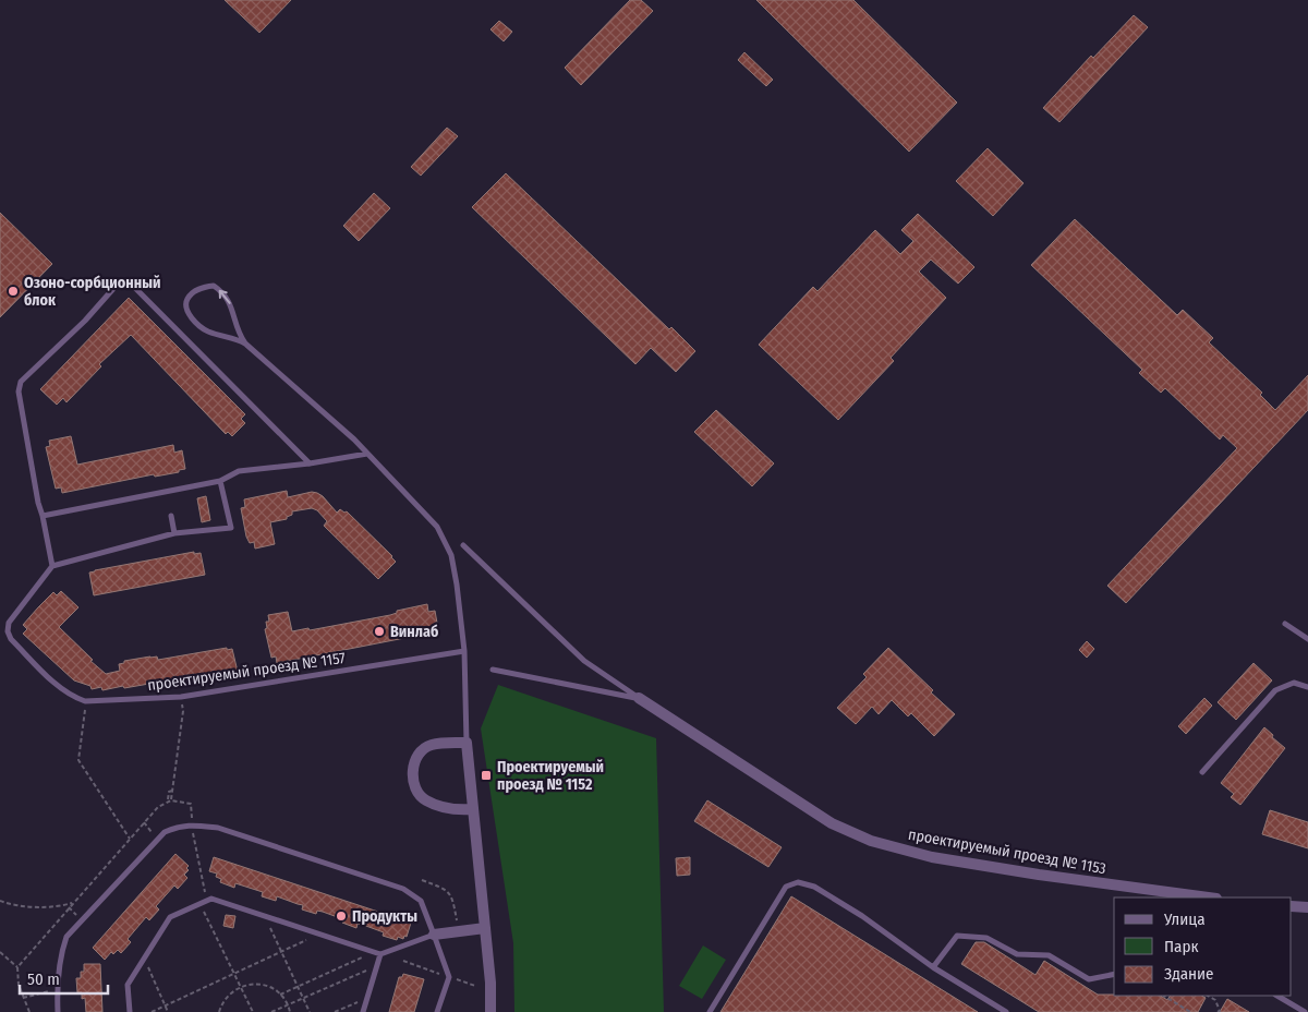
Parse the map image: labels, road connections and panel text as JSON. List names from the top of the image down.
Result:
{
  "streets": {
    "street": ["проектируемый проезд № 1153"],
    "lane": ["проектируемый проезд № 1157"]
  },
  "places": {
    "other": ["Озоно-сорбционный блок", "Винлаб", "Продукты"],
    "transit": ["Проектируемый проезд № 1152"]
  },
  "legend": ["Улица", "Парк", "Здание"],
  "scale_bar": "50 m"
}
